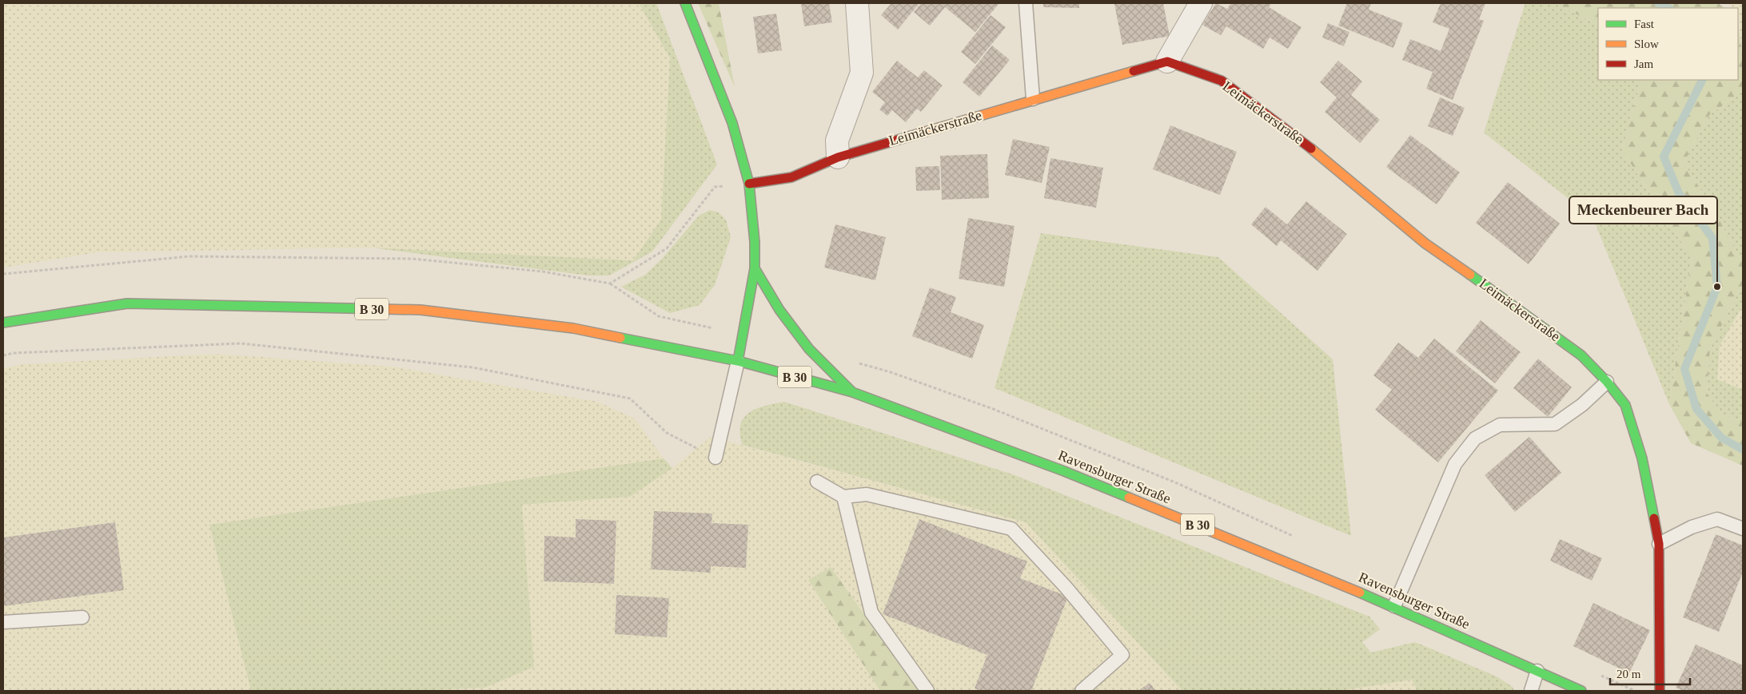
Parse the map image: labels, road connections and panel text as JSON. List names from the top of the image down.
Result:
{
  "streets": {
    "street": ["Leimäckerstraße", "B 30", "Ravensburger Straße"]
  },
  "crossings": [
    ["B 30", "Ravensburger Straße"]
  ],
  "places": ["Meckenbeurer Bach"],
  "legend": ["Fast", "Slow", "Jam"],
  "scale_bar": "20 m"
}
